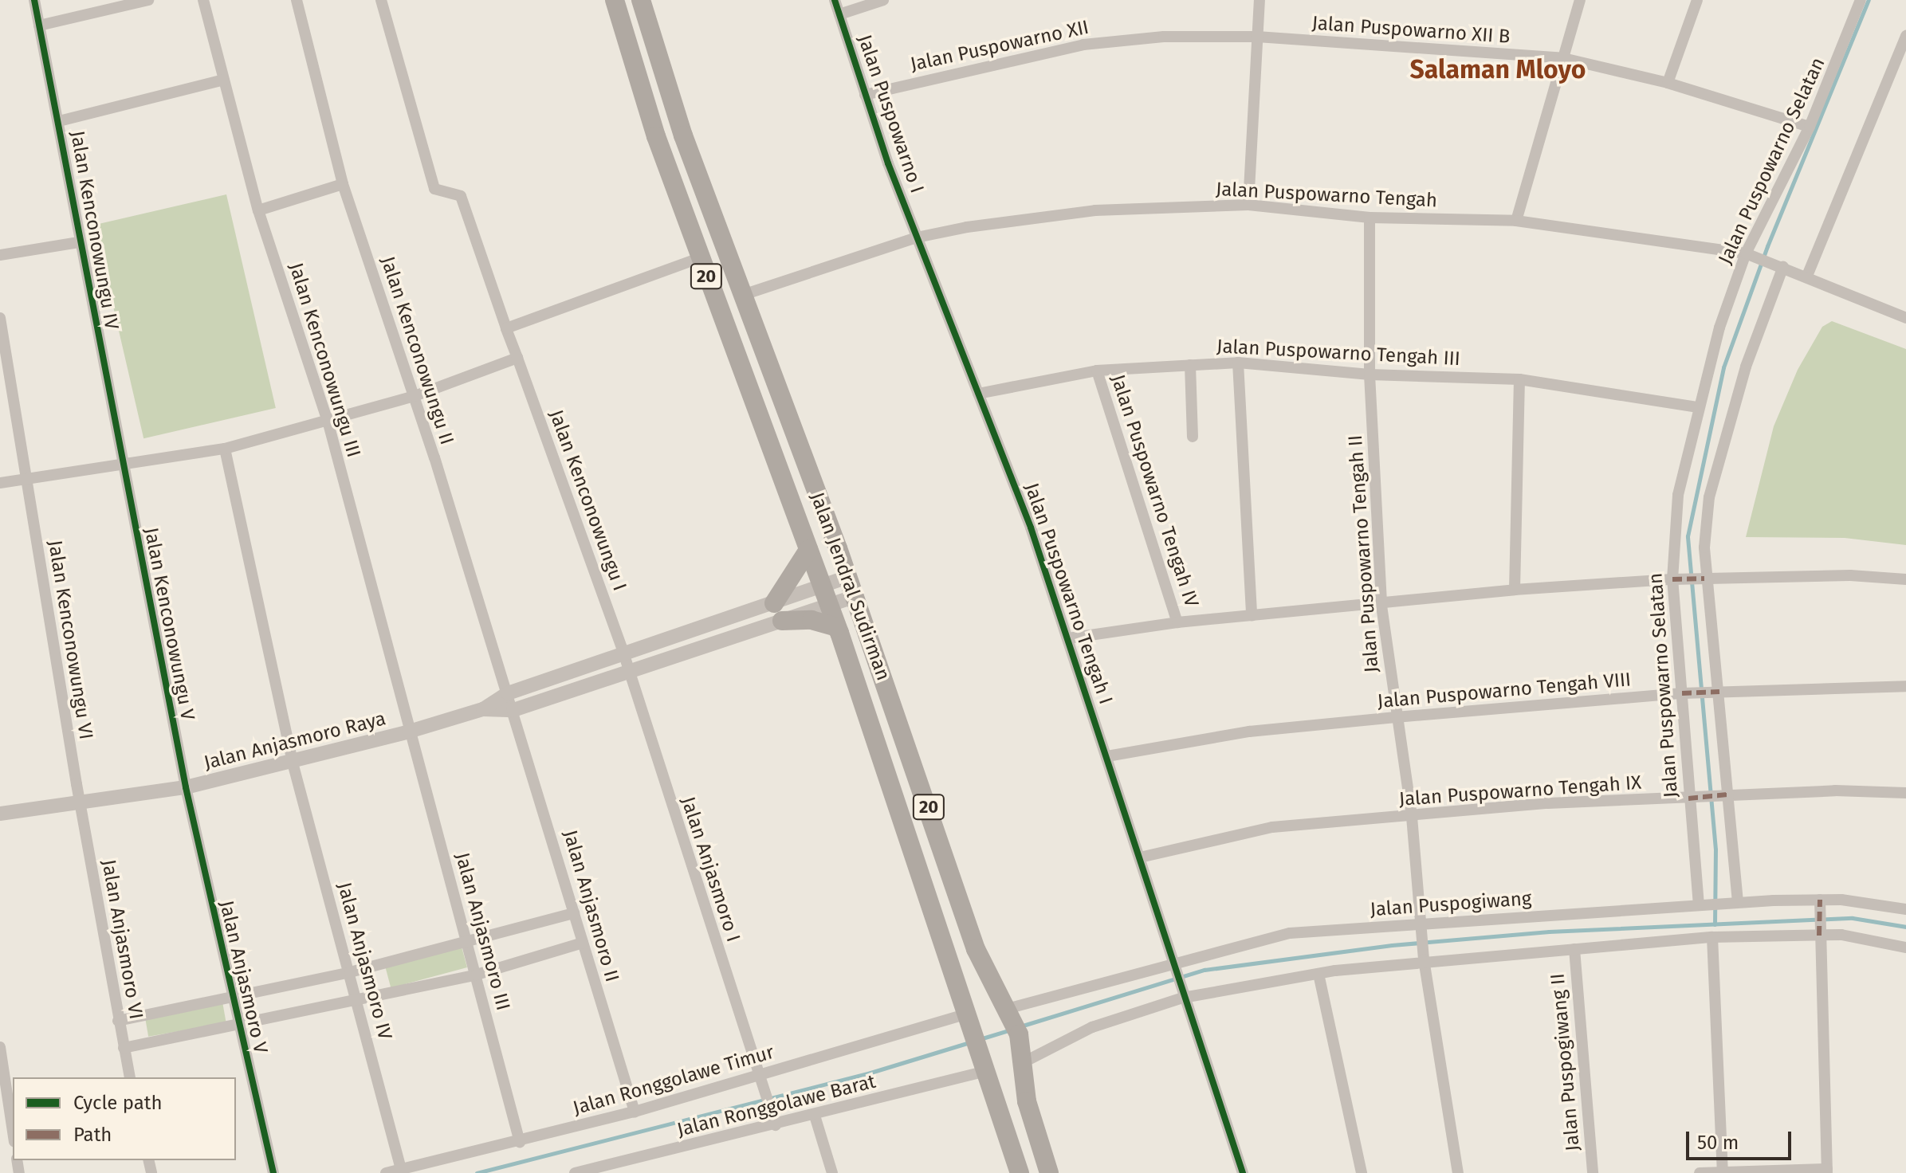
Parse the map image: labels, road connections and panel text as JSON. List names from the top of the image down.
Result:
{
  "streets": {
    "highway": ["20", "Jalan Jendral Sudirman"],
    "street": [
      "Jalan Puspowarno XII B",
      "Jalan Puspowarno XII",
      "Jalan Puspowarno I",
      "Jalan Puspowarno Selatan",
      "Jalan Puspowarno Tengah",
      "Jalan Kenconowungu IV",
      "Jalan Kenconowungu II",
      "Jalan Puspowarno Tengah III",
      "Jalan Kenconowungu III",
      "Jalan Puspowarno Tengah IV",
      "Jalan Kenconowungu I",
      "Jalan Puspowarno Tengah II",
      "Jalan Puspowarno Tengah I",
      "Jalan Kenconowungu V",
      "Jalan Kenconowungu VI",
      "Jalan Puspowarno Tengah VIII",
      "Jalan Anjasmoro Raya",
      "Jalan Puspowarno Tengah IX",
      "Jalan Anjasmoro I",
      "Jalan Puspogiwang",
      "Jalan Anjasmoro II",
      "Jalan Anjasmoro III",
      "Jalan Anjasmoro VI",
      "Jalan Anjasmoro IV",
      "Jalan Anjasmoro V",
      "Jalan Puspogiwang II",
      "Jalan Ronggolawe Timur",
      "Jalan Ronggolawe Barat"
    ]
  },
  "crossings": [
    ["Jalan Puspowarno XII B", "Jalan Puspowarno XII"],
    ["Jalan Puspowarno XII", "Jalan Puspowarno I"],
    ["Jalan Puspowarno I", "Jalan Puspowarno Tengah"],
    ["Jalan Puspowarno I", "Jalan Puspowarno Tengah I"],
    ["Jalan Puspowarno Selatan", "Jalan Puspowarno Tengah"],
    ["Jalan Puspowarno Selatan", "Jalan Puspowarno Tengah III"],
    ["Jalan Puspowarno Selatan", "Jalan Puspowarno Tengah VIII"],
    ["Jalan Puspowarno Selatan", "Jalan Puspowarno Tengah IX"],
    ["Jalan Puspowarno Selatan", "Jalan Puspogiwang"],
    ["Jalan Puspowarno Tengah", "Jalan Puspowarno Tengah II"],
    ["Jalan Puspowarno Tengah", "Jalan Jendral Sudirman"],
    ["Jalan Puspowarno Tengah", "Jalan Puspowarno Tengah I"],
    ["Jalan Kenconowungu IV", "Jalan Kenconowungu V"],
    ["Jalan Kenconowungu II", "Jalan Anjasmoro Raya"],
    ["Jalan Kenconowungu II", "Jalan Anjasmoro II"],
    ["Jalan Puspowarno Tengah III", "Jalan Puspowarno Tengah IV"],
    ["Jalan Puspowarno Tengah III", "Jalan Puspowarno Tengah II"],
    ["Jalan Puspowarno Tengah III", "Jalan Puspowarno Tengah I"],
    ["Jalan Kenconowungu III", "Jalan Anjasmoro Raya"],
    ["Jalan Kenconowungu III", "Jalan Anjasmoro III"],
    ["Jalan Kenconowungu I", "Jalan Anjasmoro Raya"],
    ["Jalan Kenconowungu I", "Jalan Anjasmoro I"],
    ["Jalan Puspowarno Tengah II", "Jalan Puspowarno Tengah VIII"],
    ["Jalan Puspowarno Tengah II", "Jalan Puspowarno Tengah IX"],
    ["Jalan Puspowarno Tengah II", "Jalan Puspogiwang"],
    ["Jalan Jendral Sudirman", "Jalan Anjasmoro Raya"],
    ["Jalan Jendral Sudirman", "Jalan Puspogiwang"],
    ["Jalan Jendral Sudirman", "Jalan Ronggolawe Timur"],
    ["Jalan Jendral Sudirman", "Jalan Ronggolawe Barat"],
    ["Jalan Puspowarno Tengah I", "Jalan Puspowarno Tengah VIII"],
    ["Jalan Puspowarno Tengah I", "Jalan Puspowarno Tengah IX"],
    ["Jalan Puspowarno Tengah I", "Jalan Puspogiwang"],
    ["Jalan Kenconowungu V", "Jalan Anjasmoro Raya"],
    ["Jalan Kenconowungu V", "Jalan Anjasmoro V"],
    ["Jalan Kenconowungu VI", "Jalan Anjasmoro Raya"],
    ["Jalan Kenconowungu VI", "Jalan Anjasmoro VI"],
    ["Jalan Anjasmoro Raya", "Jalan Anjasmoro I"],
    ["Jalan Anjasmoro Raya", "Jalan Anjasmoro II"],
    ["Jalan Anjasmoro Raya", "Jalan Anjasmoro III"],
    ["Jalan Anjasmoro Raya", "Jalan Anjasmoro VI"],
    ["Jalan Anjasmoro Raya", "Jalan Anjasmoro IV"],
    ["Jalan Anjasmoro Raya", "Jalan Anjasmoro V"],
    ["Jalan Anjasmoro I", "Jalan Ronggolawe Timur"],
    ["Jalan Anjasmoro I", "Jalan Ronggolawe Barat"],
    ["Jalan Anjasmoro II", "Jalan Ronggolawe Timur"],
    ["Jalan Anjasmoro III", "Jalan Ronggolawe Timur"],
    ["Jalan Anjasmoro IV", "Jalan Ronggolawe Timur"]
  ],
  "districts": ["Salaman Mloyo"],
  "legend": ["Cycle path", "Path"],
  "scale_bar": "50 m"
}
